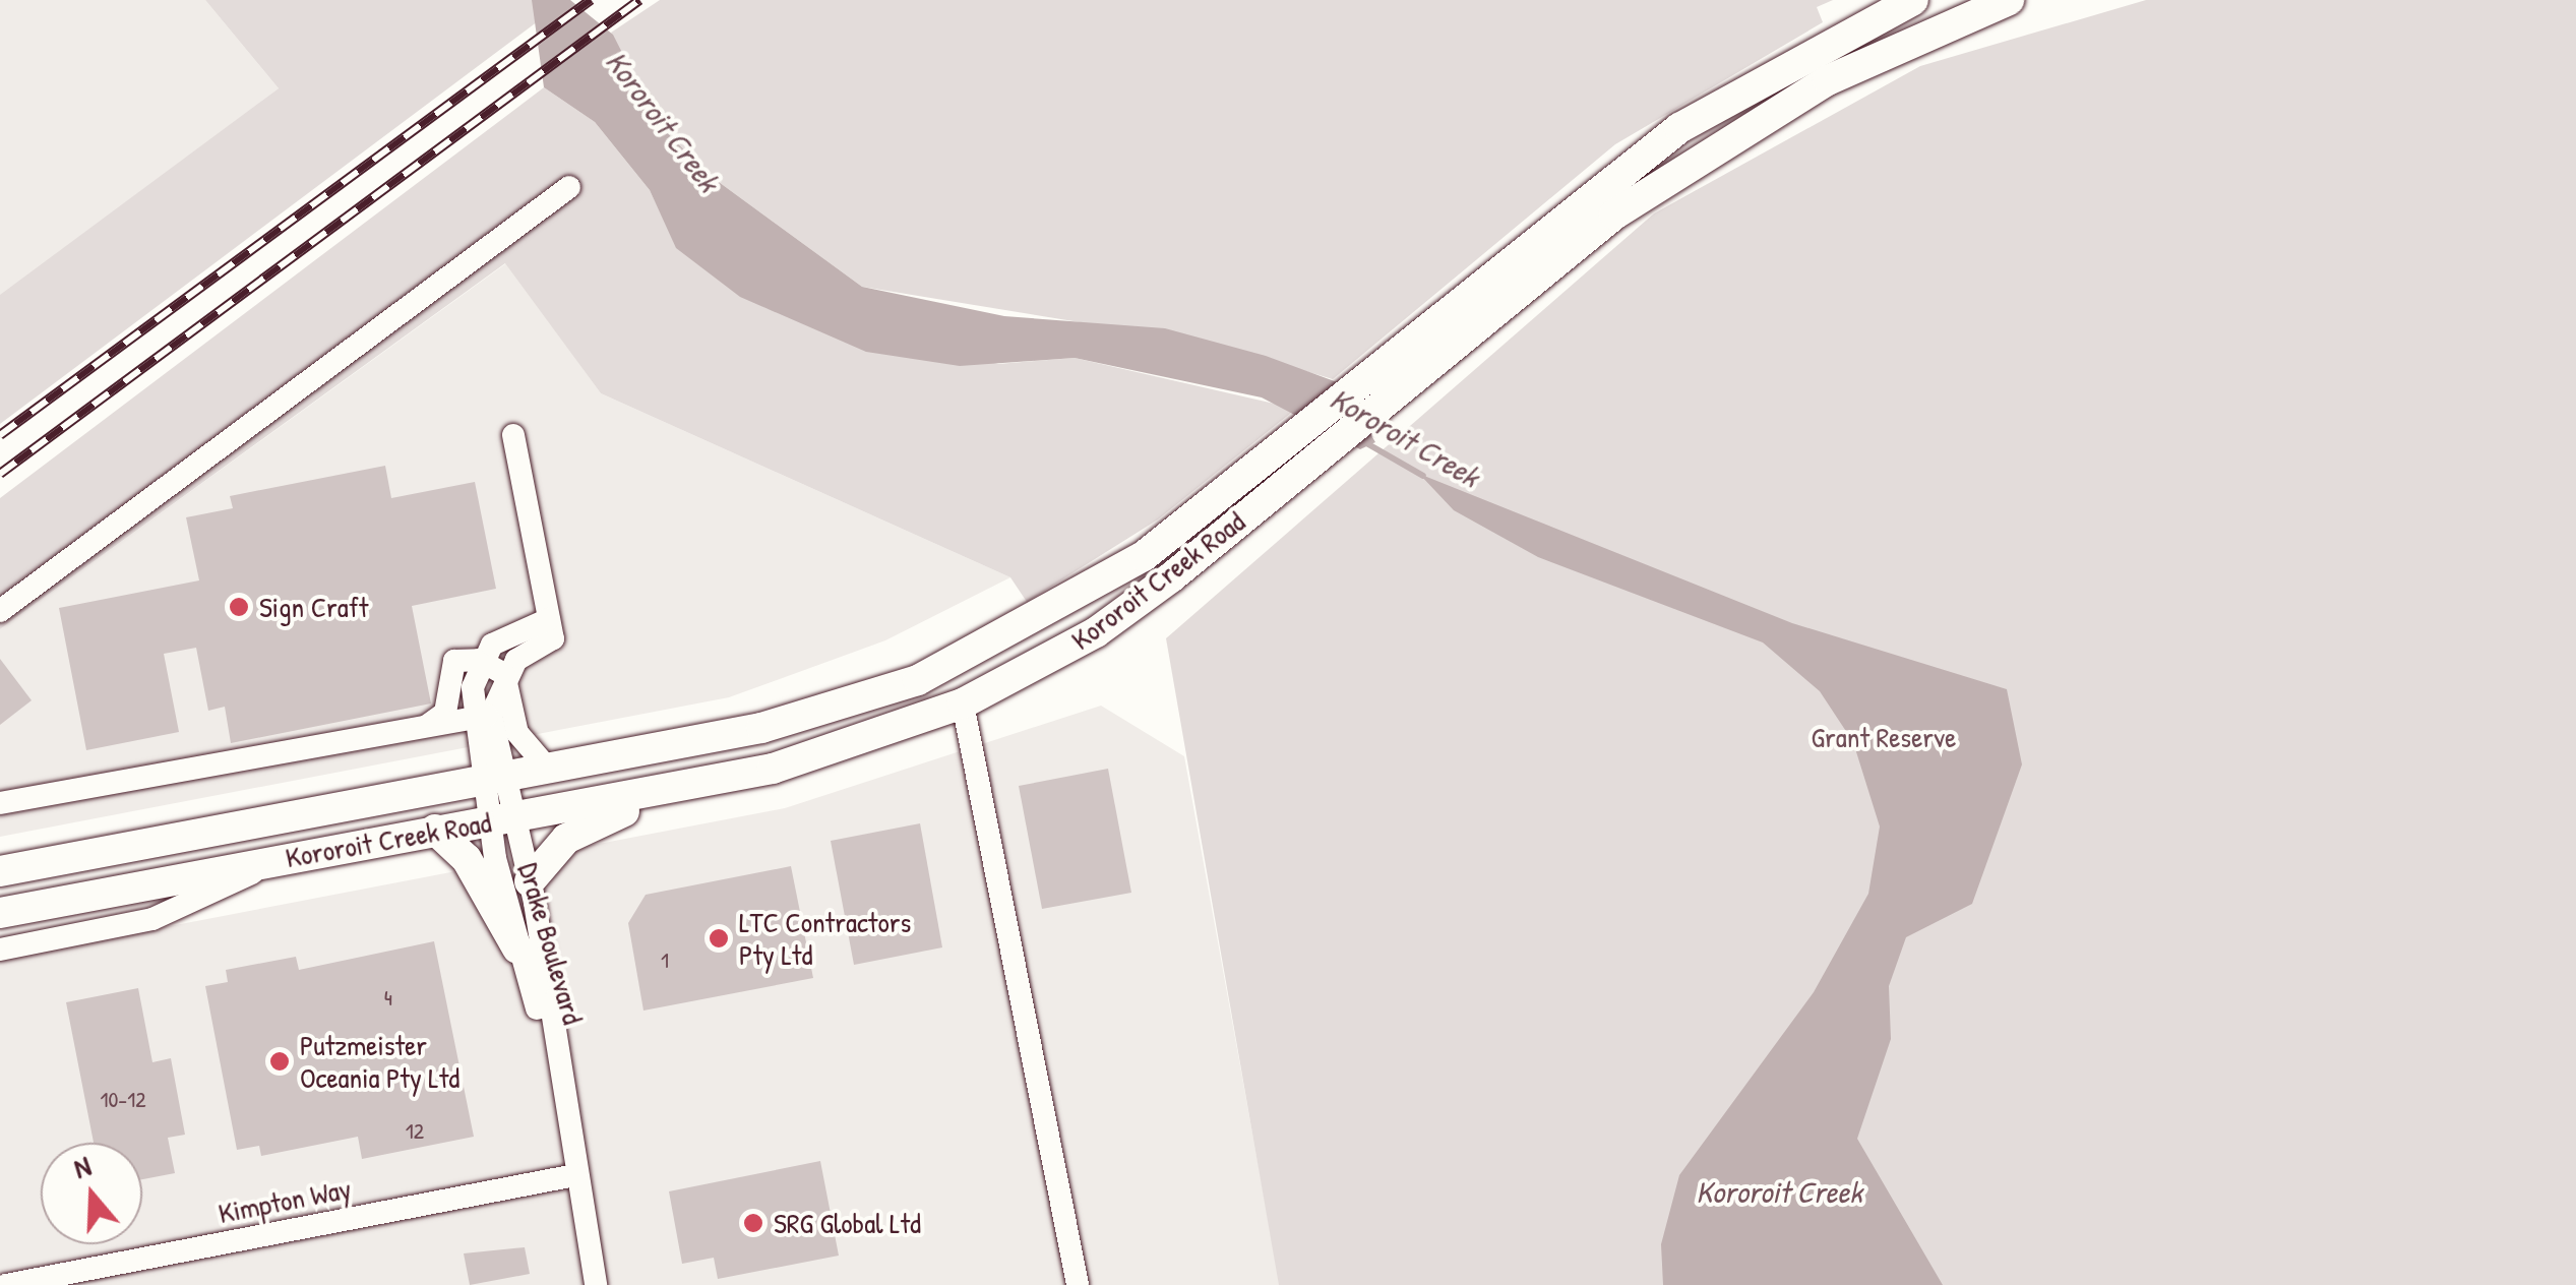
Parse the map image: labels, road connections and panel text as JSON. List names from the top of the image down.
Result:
{
  "streets": {
    "main road": ["Kororoit Creek Road"],
    "street": ["Drake Boulevard", "Kimpton Way"]
  },
  "crossings": [
    ["Kororoit Creek Road", "Drake Boulevard"],
    ["Drake Boulevard", "Kimpton Way"]
  ],
  "water": ["Kororoit Creek"],
  "parks": ["Grant Reserve"],
  "places": [
    "Sign Craft",
    "LTC Contractors Pty Ltd",
    "Putzmeister Oceania Pty Ltd",
    "SRG Global Ltd"
  ],
  "house_numbers": [
    "1",
    "4",
    "10-12",
    "12"
  ],
  "north": "top"
}
